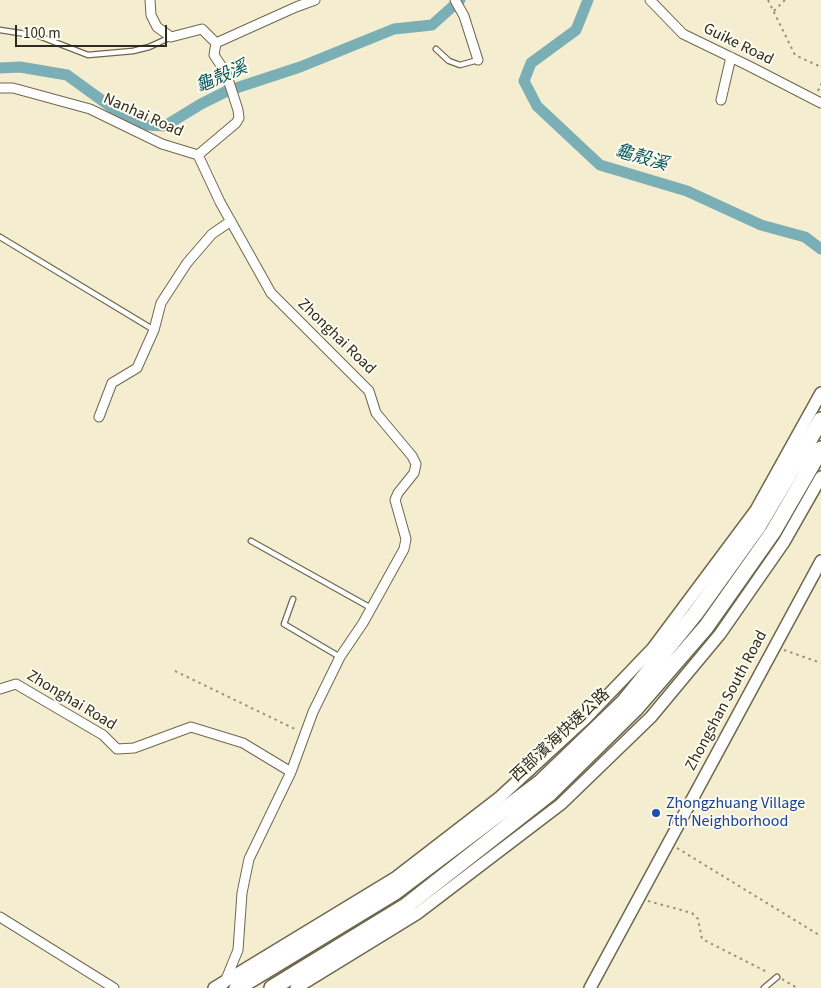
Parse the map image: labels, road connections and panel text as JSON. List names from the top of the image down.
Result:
{
  "streets": {
    "highway": ["西部濱海快速公路"],
    "street": [
      "Guike Road",
      "Nanhai Road",
      "Zhonghai Road",
      "Zhongshan South Road"
    ]
  },
  "crossings": [
    ["Nanhai Road", "Zhonghai Road"],
    ["Zhonghai Road", "西部濱海快速公路"]
  ],
  "water": ["龜殼溪"],
  "places": ["Zhongzhuang Village 7th Neighborhood"],
  "scale_bar": "100 m"
}
